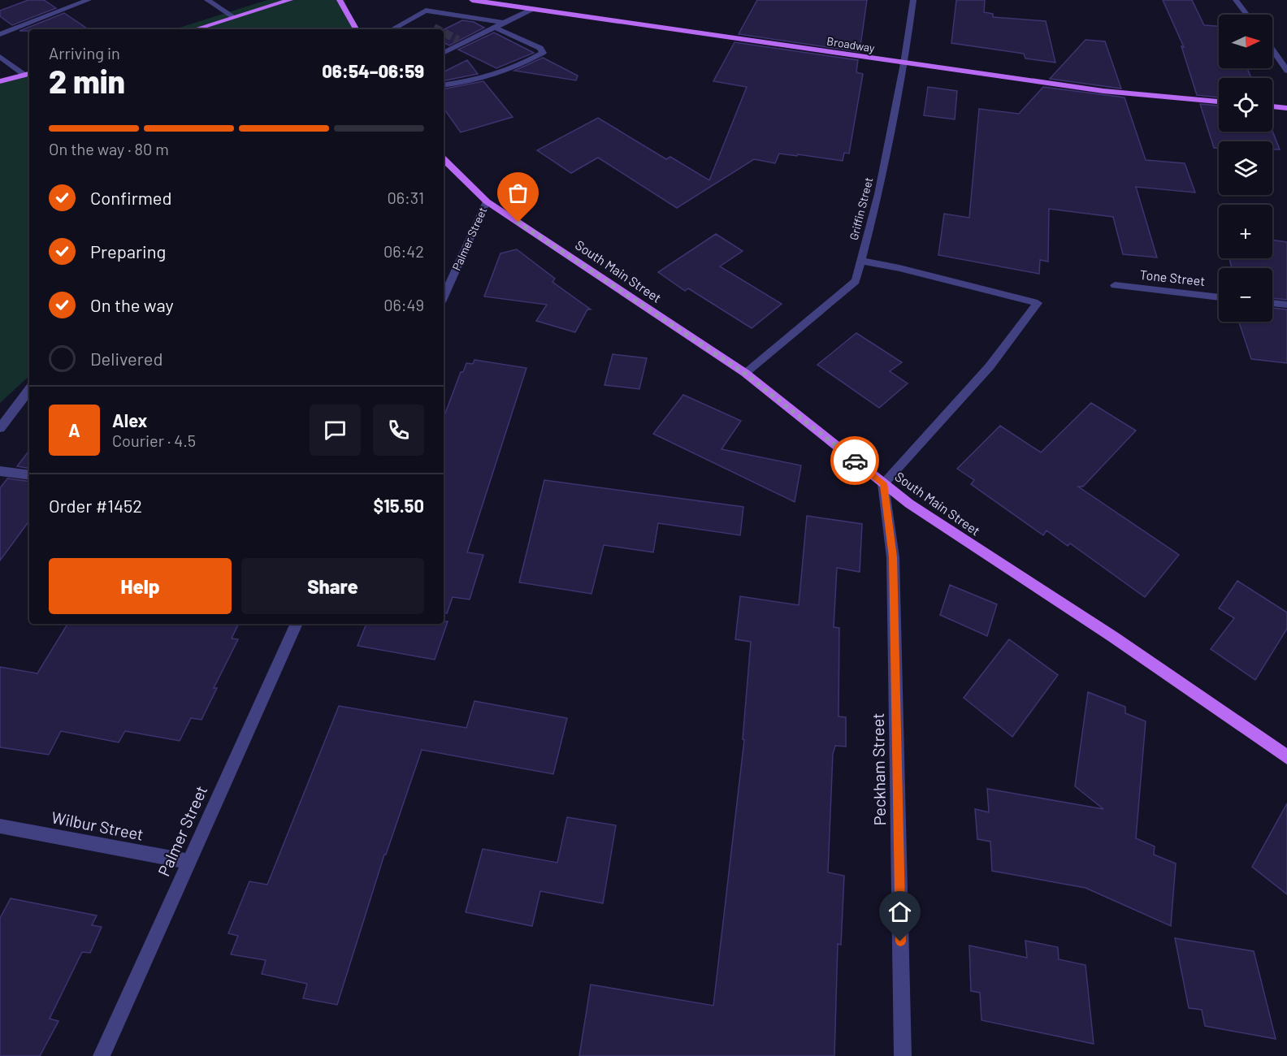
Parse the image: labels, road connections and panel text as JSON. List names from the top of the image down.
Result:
{
  "streets": {
    "main road": ["Broadway", "South Main Street"],
    "street": [
      "Griffin Street",
      "Palmer Street",
      "Tone Street",
      "Peckham Street",
      "Wilbur Street"
    ]
  },
  "crossings": [
    ["Broadway", "Griffin Street"],
    ["Griffin Street", "South Main Street"],
    ["Palmer Street", "South Main Street"],
    ["Palmer Street", "Wilbur Street"],
    ["South Main Street", "Peckham Street"]
  ],
  "north": "right",
  "page": {
    "map_buttons": ["+", "−"],
    "heading": ["2 min", "Arriving in", "06:54–06:59"],
    "panel": [
      "Alex",
      "Courier · 4.5",
      "Order #1452",
      "$15.50"
    ],
    "bar": "On the way · 80 m",
    "list": [
      ["Confirmed", "06:31"],
      ["Preparing", "06:42"],
      ["On the way", "06:49"],
      "Delivered"
    ],
    "round": "A",
    "buttons": ["Help", "Share"]
  }
}
